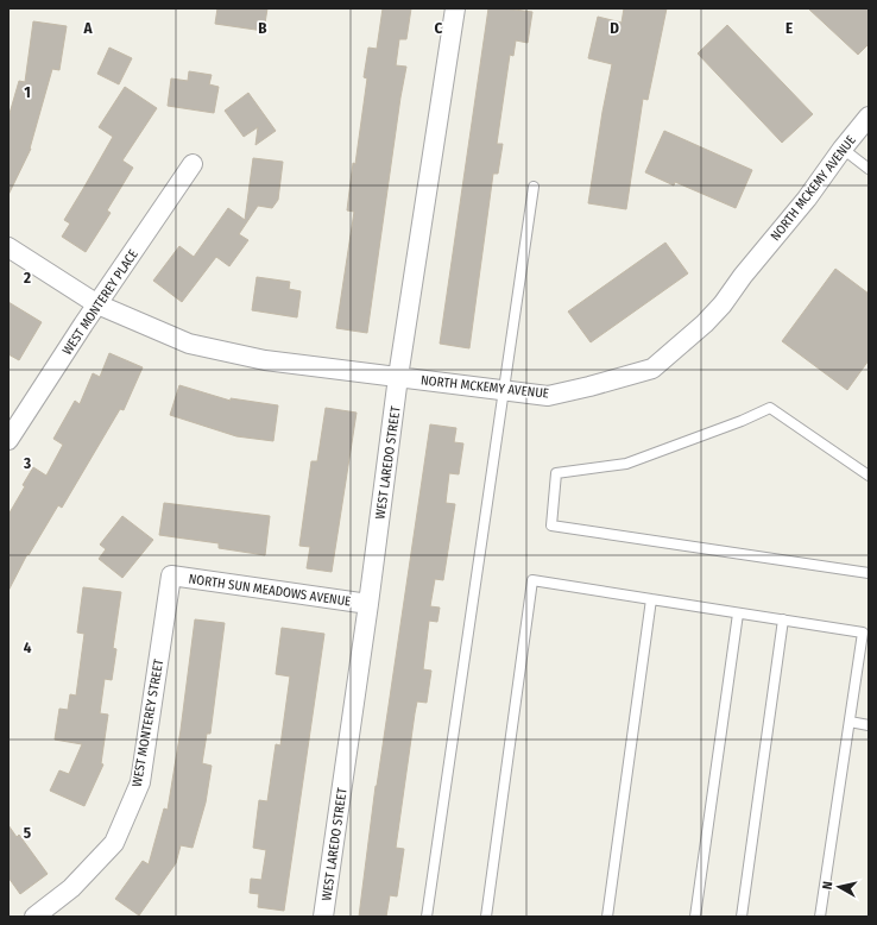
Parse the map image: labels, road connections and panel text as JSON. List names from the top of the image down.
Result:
{
  "streets": {
    "street": [
      "NORTH MCKEMY AVENUE",
      "WEST MONTEREY PLACE",
      "WEST LAREDO STREET",
      "NORTH SUN MEADOWS AVENUE",
      "WEST MONTEREY STREET"
    ]
  },
  "crossings": [
    ["NORTH MCKEMY AVENUE", "WEST MONTEREY PLACE"],
    ["NORTH MCKEMY AVENUE", "WEST LAREDO STREET"],
    ["WEST LAREDO STREET", "NORTH SUN MEADOWS AVENUE"],
    ["NORTH SUN MEADOWS AVENUE", "WEST MONTEREY STREET"]
  ],
  "north": "left",
  "grid": {
    "columns": [
      "A",
      "B",
      "C",
      "D",
      "E"
    ],
    "rows": [
      "1",
      "2",
      "3",
      "4",
      "5"
    ]
  }
}
